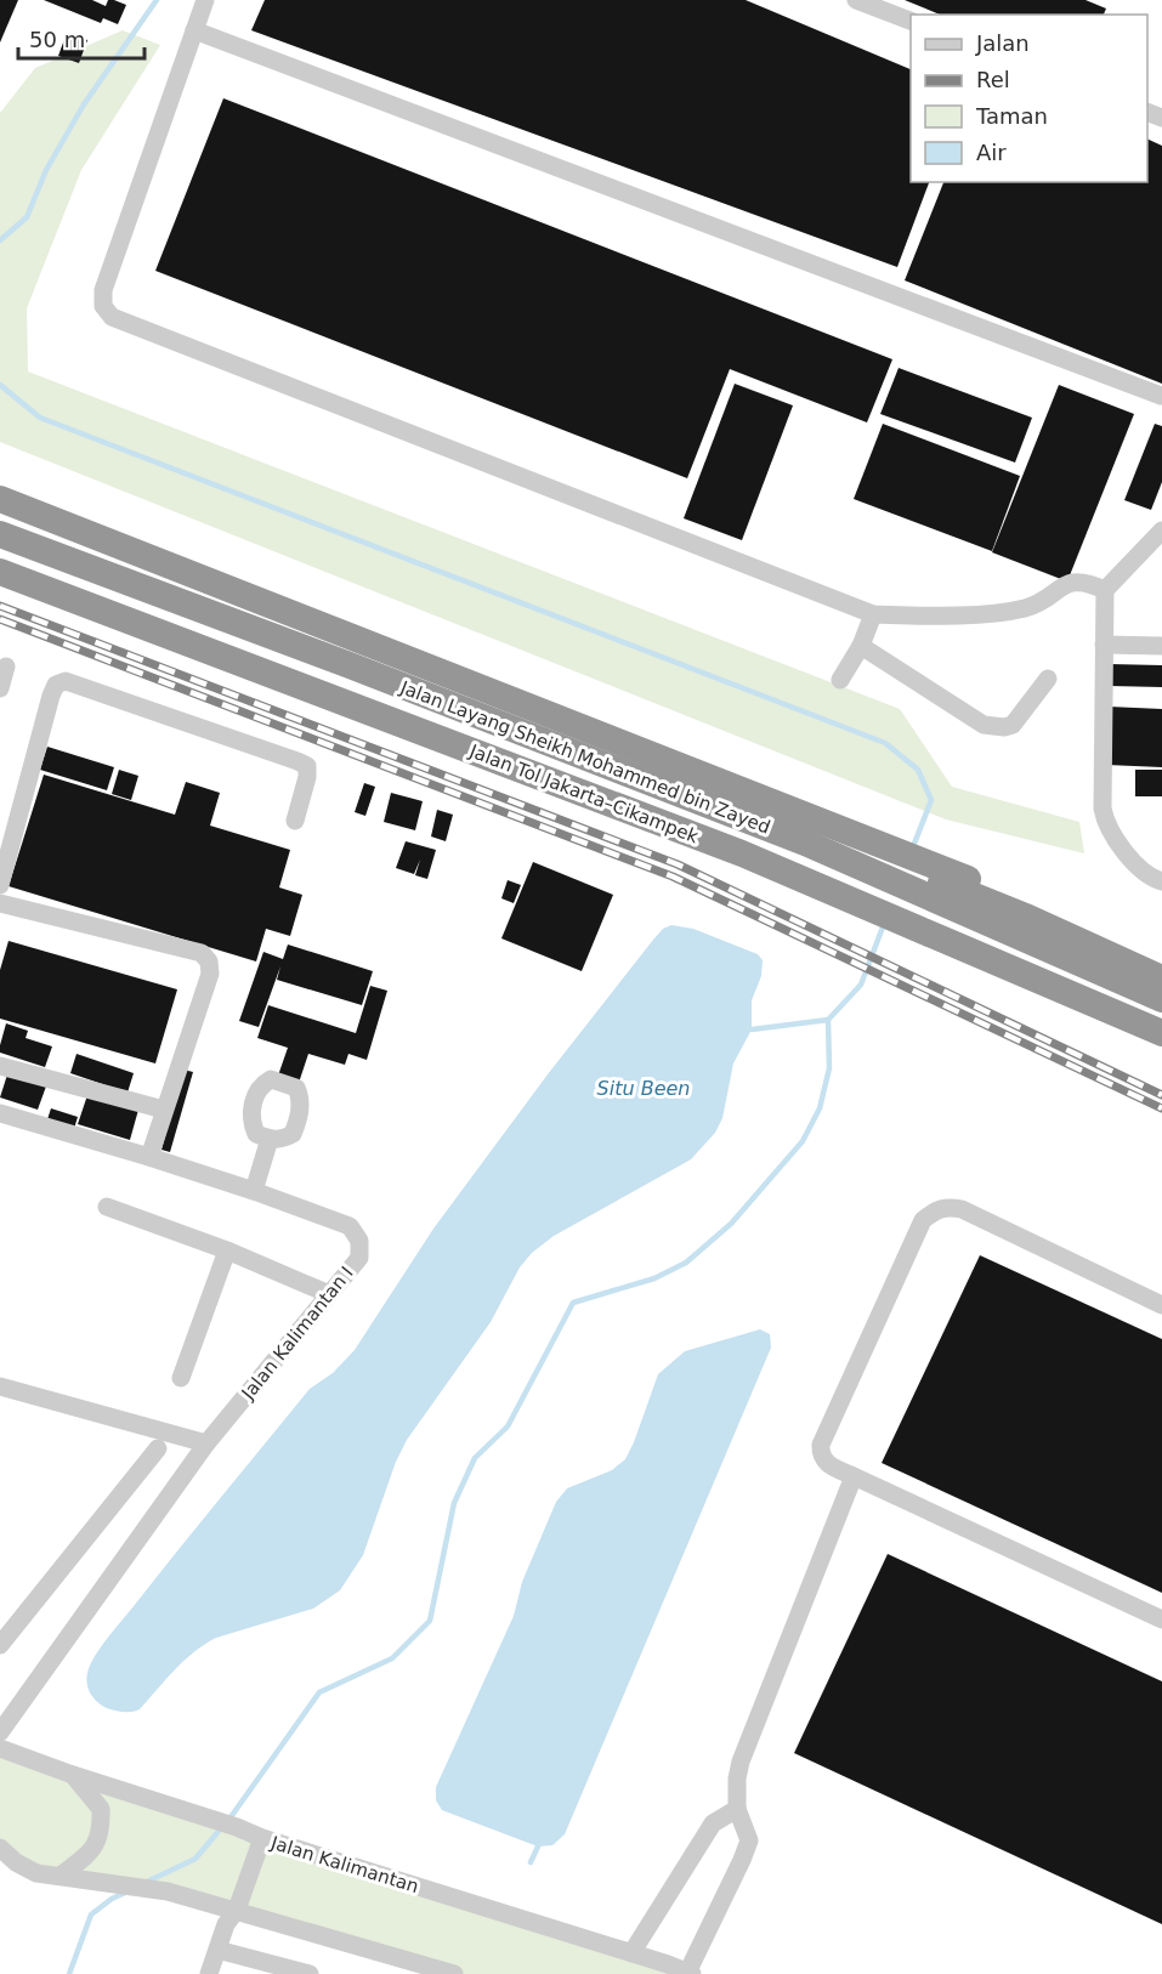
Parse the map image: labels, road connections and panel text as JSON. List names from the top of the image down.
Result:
{
  "streets": {
    "highway": ["Jalan Layang Sheikh Mohammed bin Zayed", "Jalan Tol Jakarta–Cikampek"],
    "street": ["Jalan Kalimantan I", "Jalan Kalimantan"]
  },
  "water": ["Situ Been"],
  "legend": [
    "Jalan",
    "Rel",
    "Taman",
    "Air"
  ],
  "scale_bar": "50 m"
}
